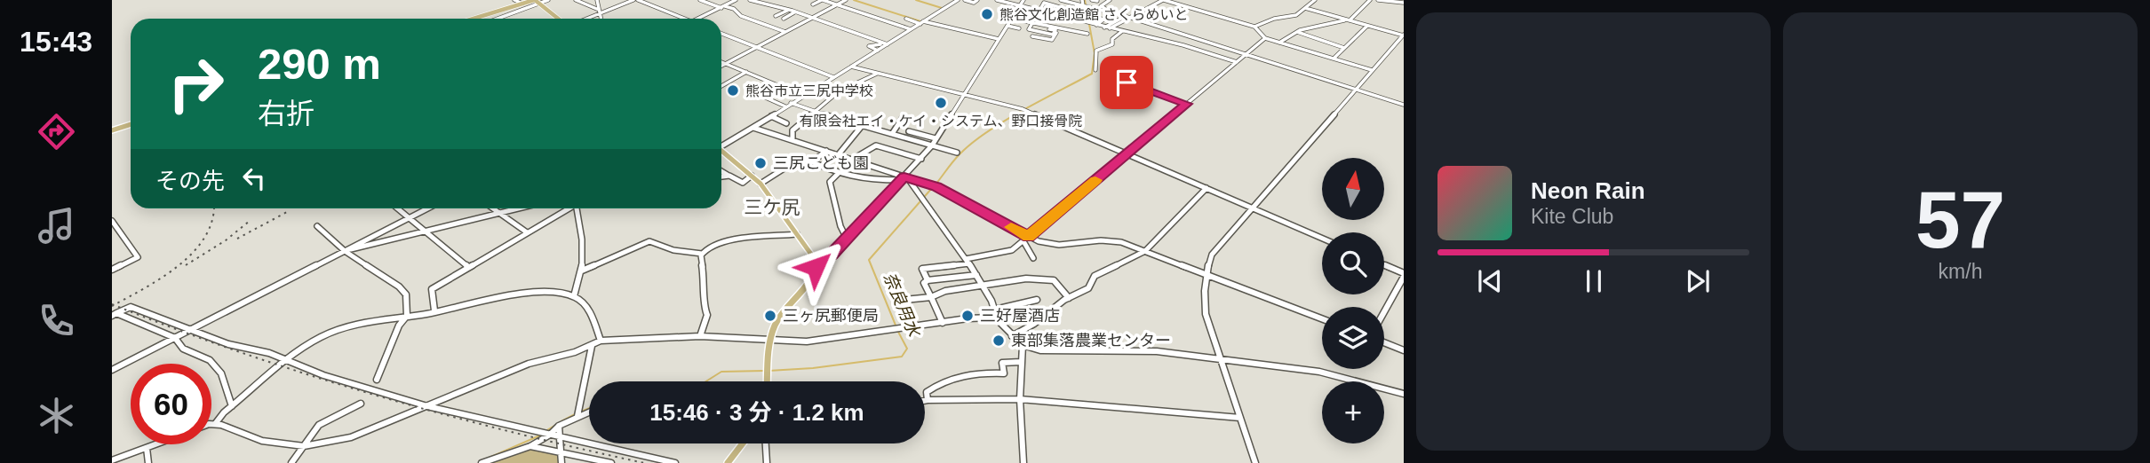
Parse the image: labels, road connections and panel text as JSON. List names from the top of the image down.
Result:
{
  "districts": ["三ケ尻"],
  "water": ["奈良用水"],
  "places": [
    "熊谷文化創造館 さくらめいと",
    "熊谷市立三尻中学校",
    "有限会社エイ・ケイ・システム、野口接骨院",
    "三尻こども園",
    "三ヶ尻郵便局",
    "三好屋酒店",
    "東部集落農業センター"
  ],
  "north": "top",
  "page": {
    "tabs": "15:43",
    "tile": ["57", "km/h"],
    "turn": ["290 m", "右折"],
    "then": "その先",
    "map_buttons": "+",
    "song": ["Neon Rain", "Kite Club"],
    "limit": "60",
    "trip": "15:46 · 3 分 · 1.2 km"
  }
}
